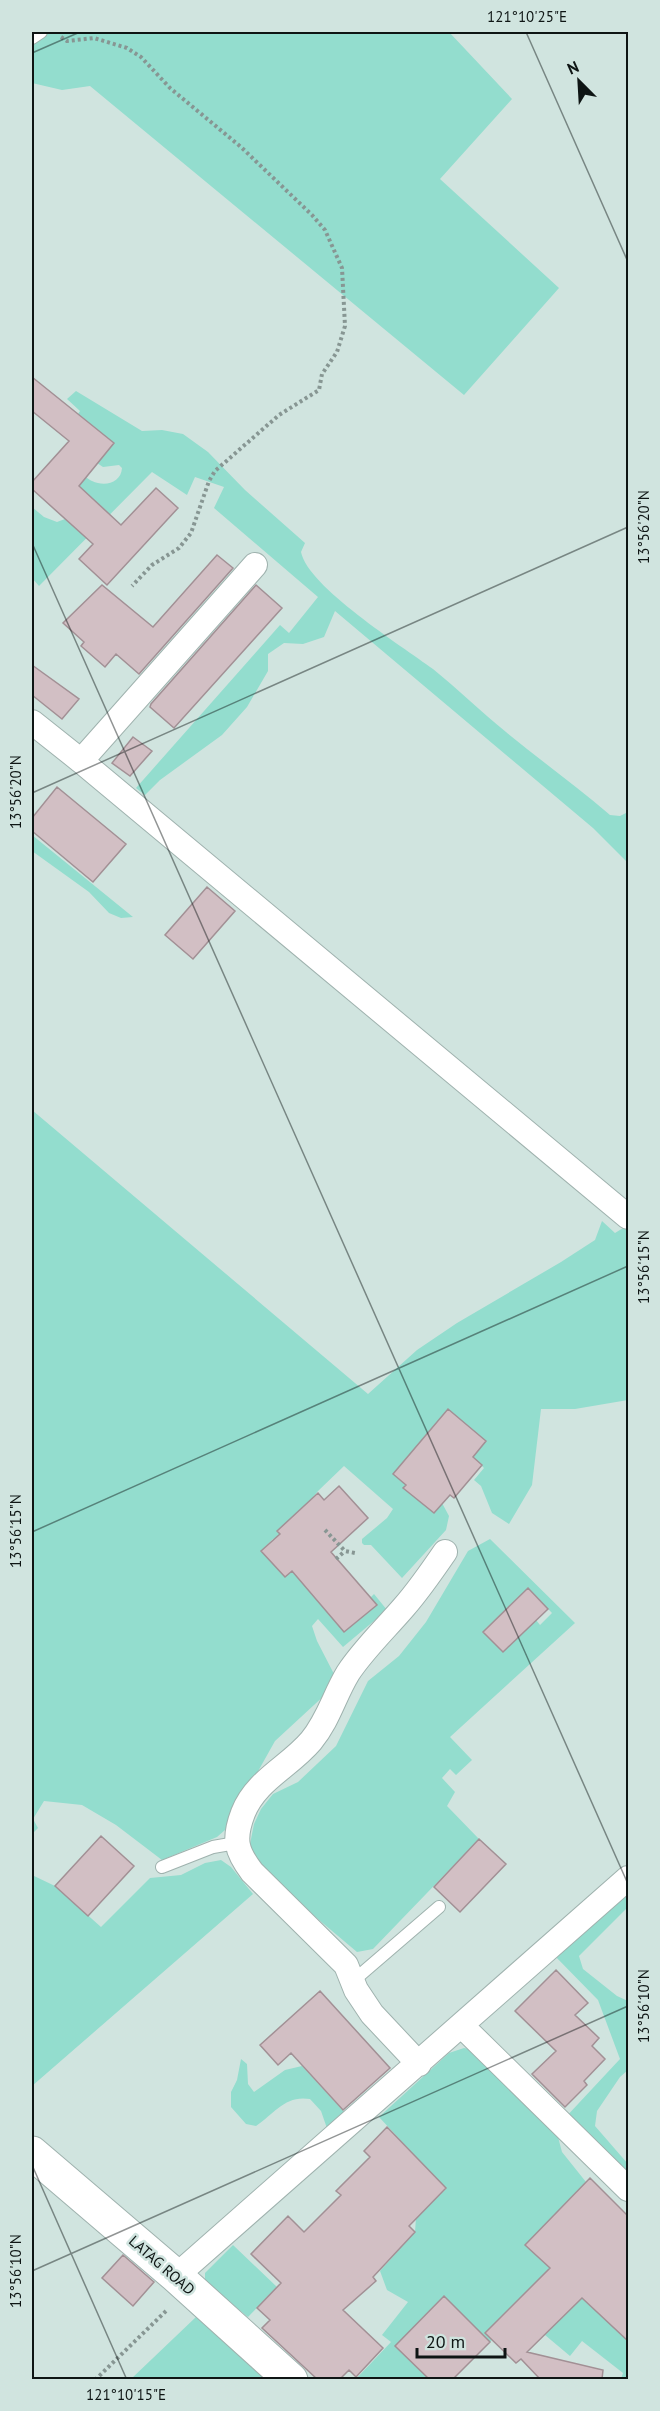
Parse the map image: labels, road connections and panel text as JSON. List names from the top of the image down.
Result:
{
  "streets": {
    "street": ["LATAG ROAD"]
  },
  "scale_bar": "20 m",
  "north": "top left",
  "coordinates": [
    "121°10'25\"E",
    "13°56'20\"N",
    "13°56'15\"N",
    "13°56'10\"N",
    "121°10'15\"E"
  ]
}
